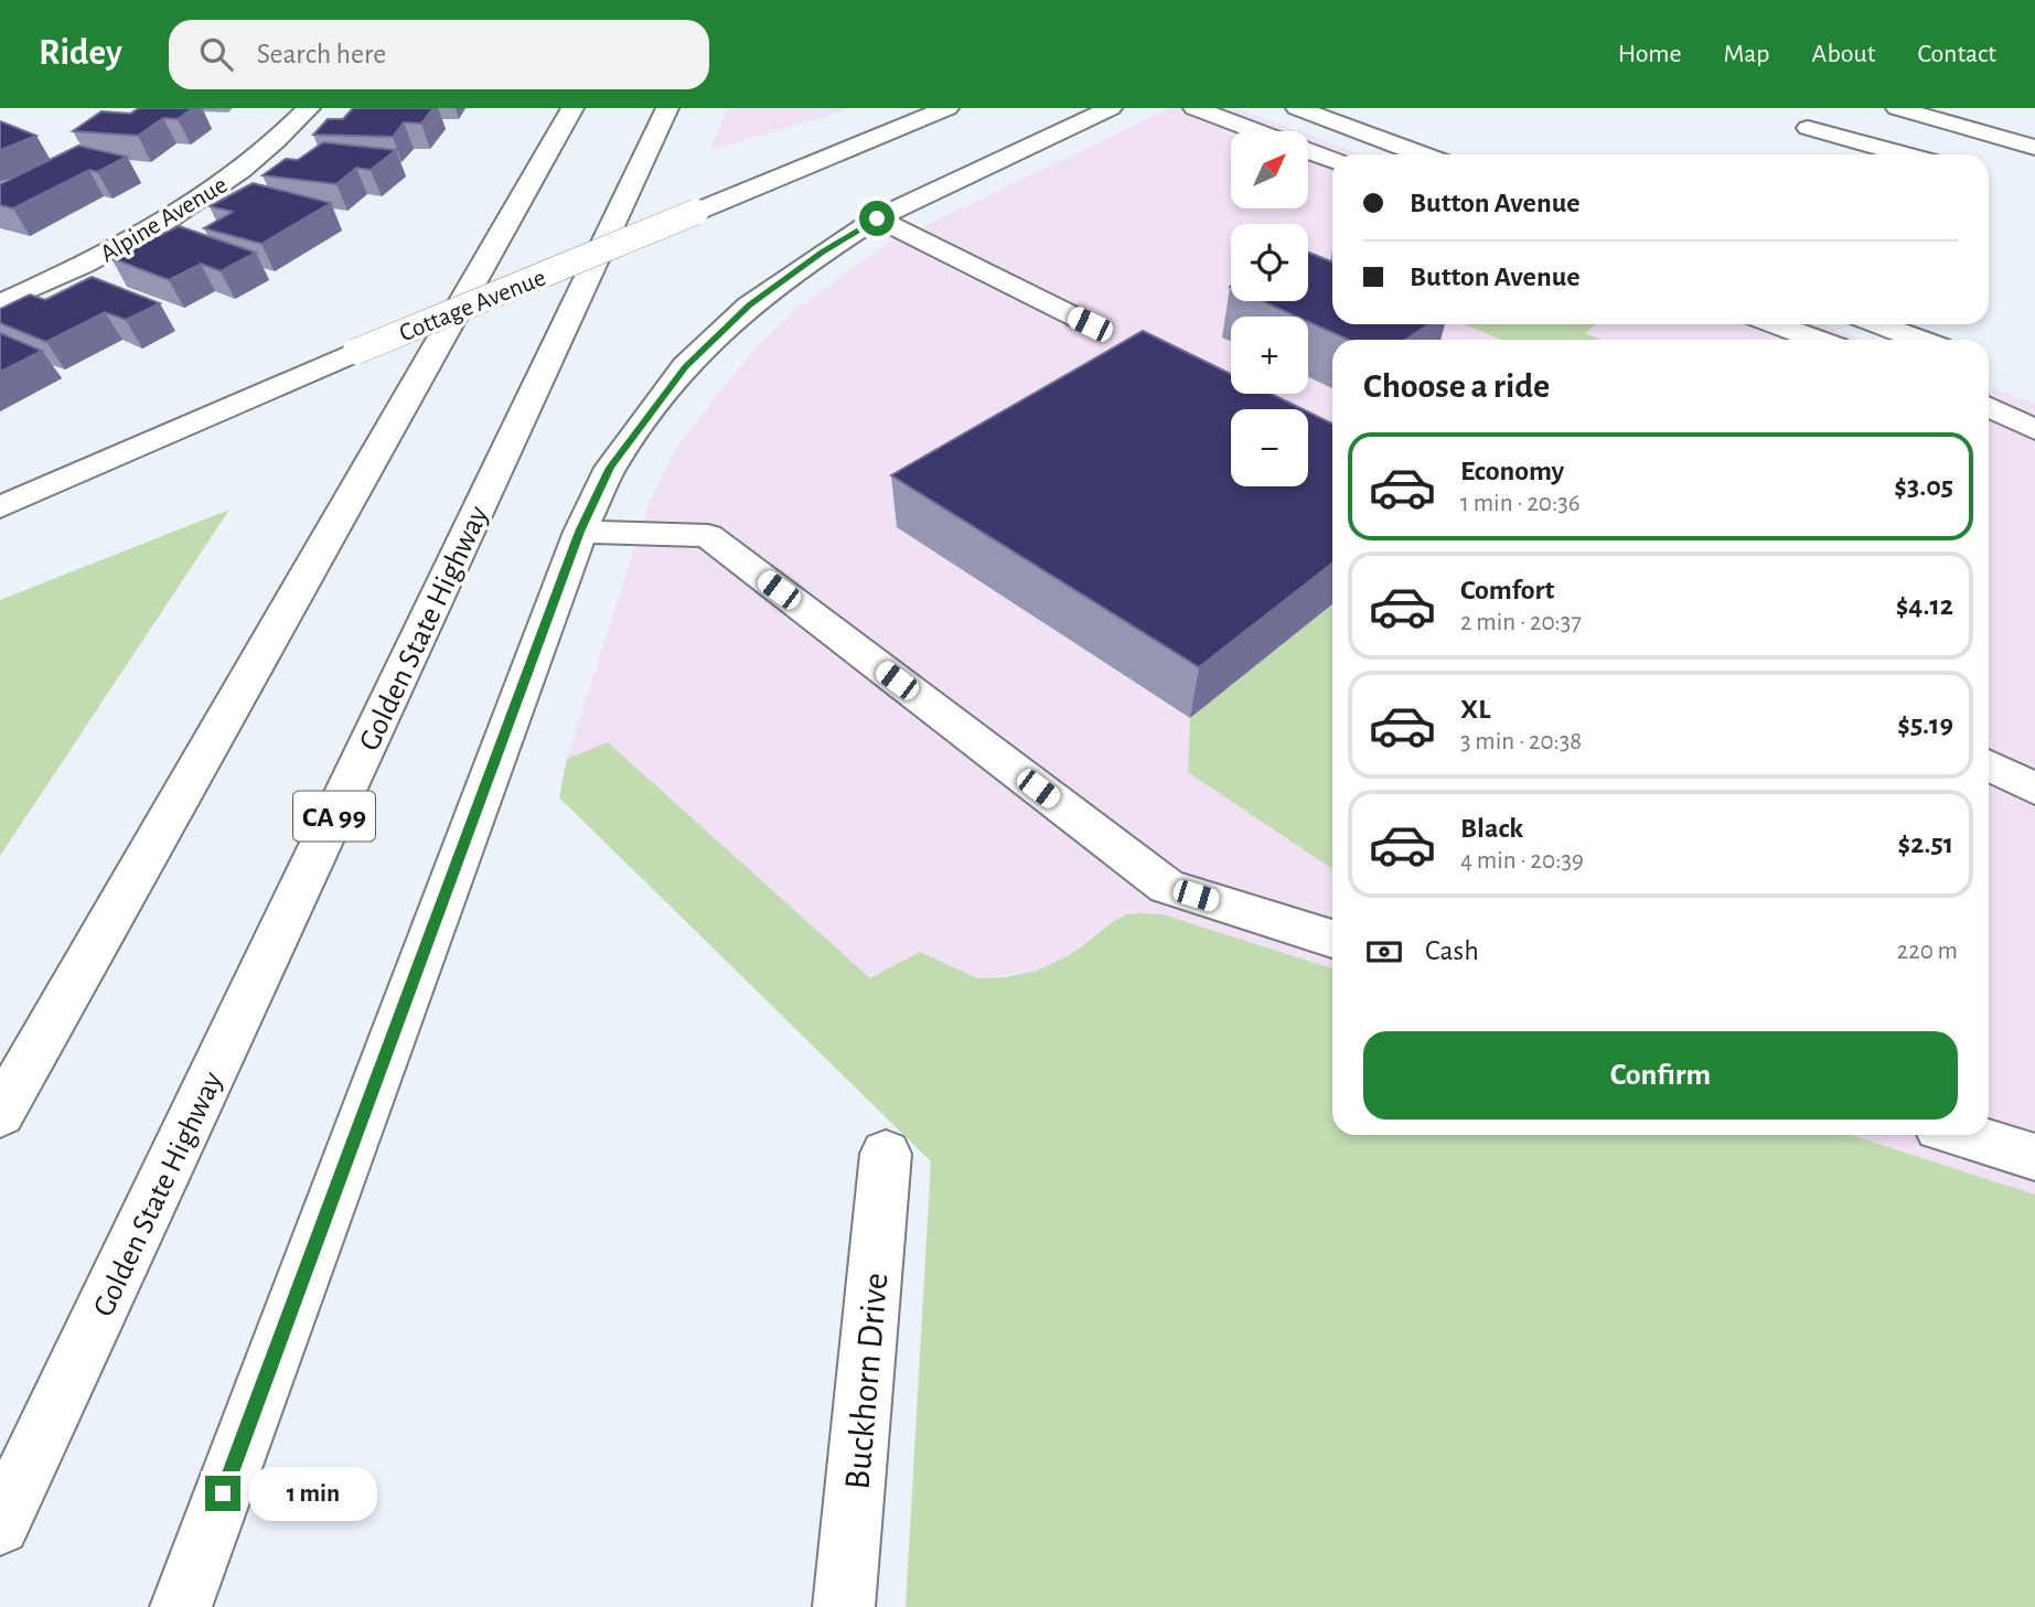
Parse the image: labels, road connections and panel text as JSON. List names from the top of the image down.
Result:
{
  "streets": {
    "main road": [
      "Alpine Avenue",
      "Cottage Avenue",
      "Golden State Highway",
      "CA 99",
      "Buckhorn Drive"
    ]
  },
  "north": "top right",
  "page": {
    "header": "Ridey",
    "search": "Search here",
    "nav": [
      "Home",
      "Map",
      "About",
      "Contact"
    ],
    "map_buttons": ["+", "−"],
    "banner": ["Button Avenue", "Button Avenue"],
    "heading": "Choose a ride",
    "list": [
      {
        "name": "Economy",
        "note": "1 min · 20:36",
        "value": "$3.05"
      },
      {
        "name": "Comfort",
        "note": "2 min · 20:37",
        "value": "$4.12"
      },
      {
        "name": "XL",
        "note": "3 min · 20:38",
        "value": "$5.19"
      },
      {
        "name": "Black",
        "note": "4 min · 20:39",
        "value": "$2.51"
      }
    ],
    "pay": ["Cash", "220 m"],
    "buttons": "Confirm",
    "bubble": "1 min"
  }
}
